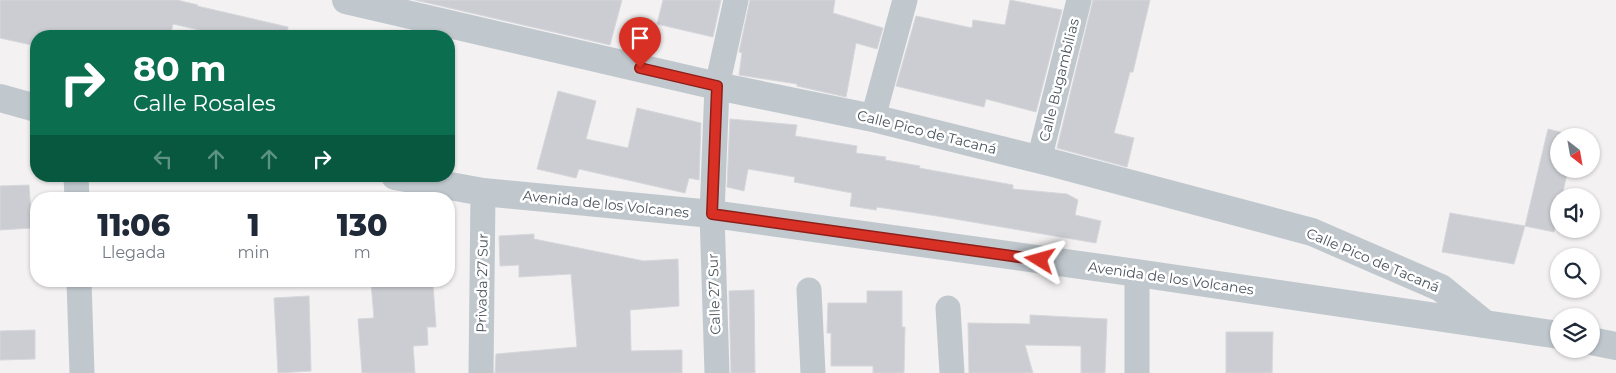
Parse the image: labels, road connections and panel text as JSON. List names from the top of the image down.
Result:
{
  "streets": {
    "street": [
      "Calle Bugambilias",
      "Calle Pico de Tacaná",
      "Avenida de los Volcanes",
      "Privada 27 Sur",
      "Calle 27 Sur"
    ]
  },
  "crossings": [
    ["Calle Bugambilias", "Calle Pico de Tacaná"],
    ["Calle Pico de Tacaná", "Avenida de los Volcanes"],
    ["Calle Pico de Tacaná", "Calle 27 Sur"],
    ["Avenida de los Volcanes", "Privada 27 Sur"],
    ["Avenida de los Volcanes", "Calle 27 Sur"]
  ],
  "north": "bottom right",
  "page": {
    "turn": ["80 m", "Calle Rosales"],
    "eta": [
      "11:06",
      "Llegada",
      "1",
      "min",
      "130",
      "m"
    ]
  }
}
